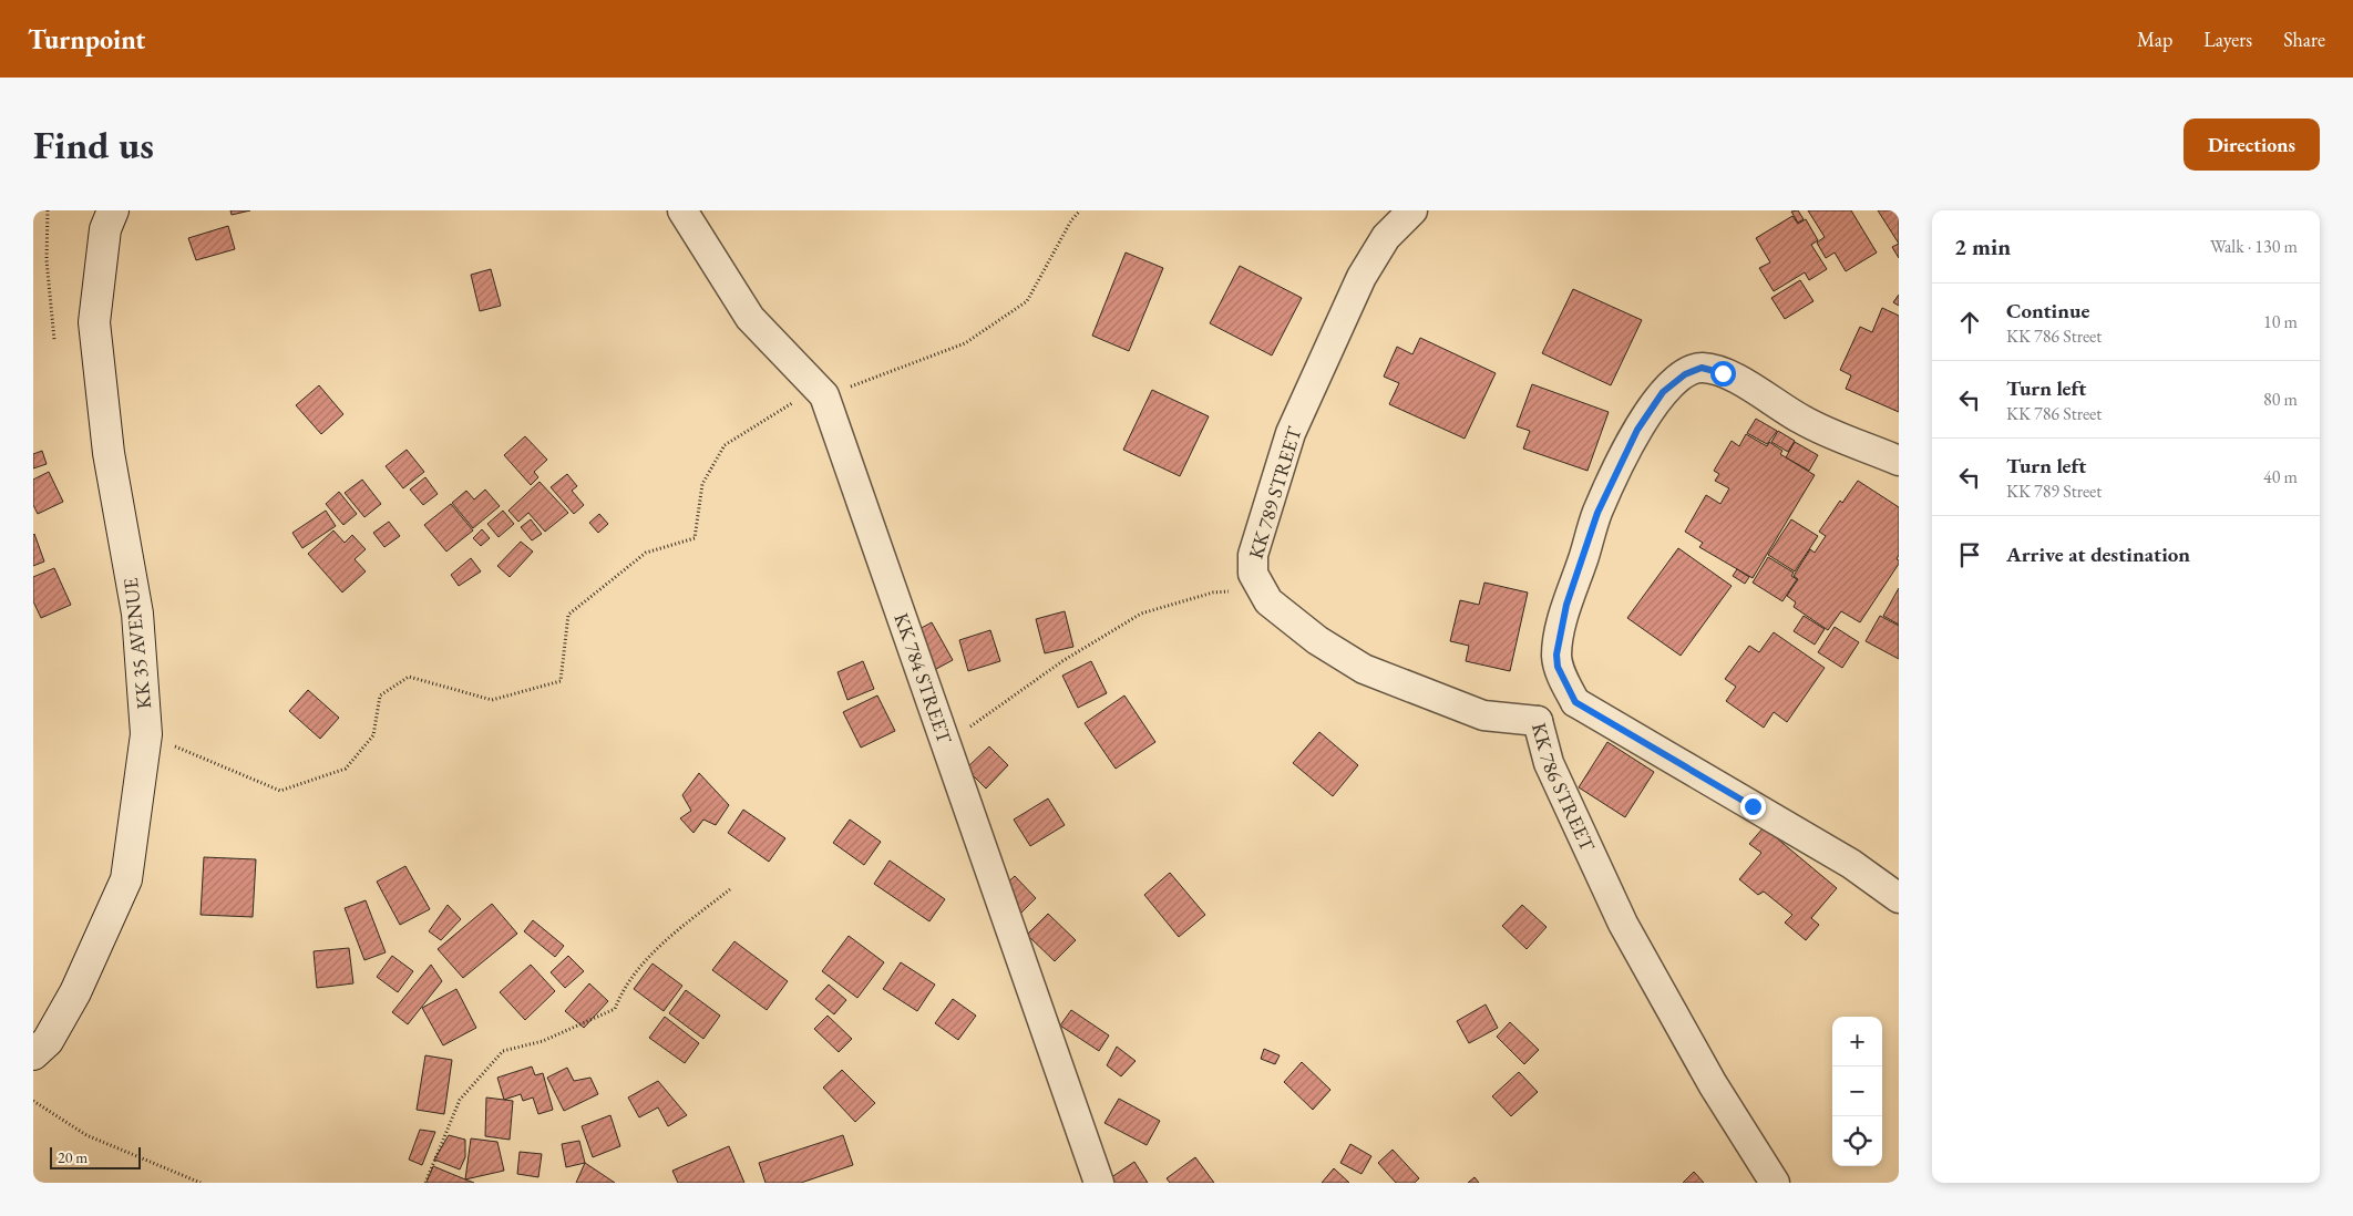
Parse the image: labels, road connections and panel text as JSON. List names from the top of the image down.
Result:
{
  "streets": {
    "main road": ["KK 35 AVENUE"],
    "street": ["KK 789 STREET", "KK 784 STREET", "KK 786 STREET"]
  },
  "crossings": [
    ["KK 789 STREET", "KK 786 STREET"]
  ],
  "scale_bar": "20 m",
  "page": {
    "header": "Turnpoint",
    "nav": ["Map", "Layers", "Share"],
    "buttons": "Directions",
    "title": "Find us",
    "heading": ["2 min", "Walk · 130 m"],
    "list": [
      ["Continue", "KK 786 Street", "10 m"],
      ["Turn left", "KK 786 Street", "80 m"],
      ["Turn left", "KK 789 Street", "40 m"],
      "Arrive at destination"
    ],
    "map_buttons": ["+", "−"],
    "scale": "20 m"
  }
}
